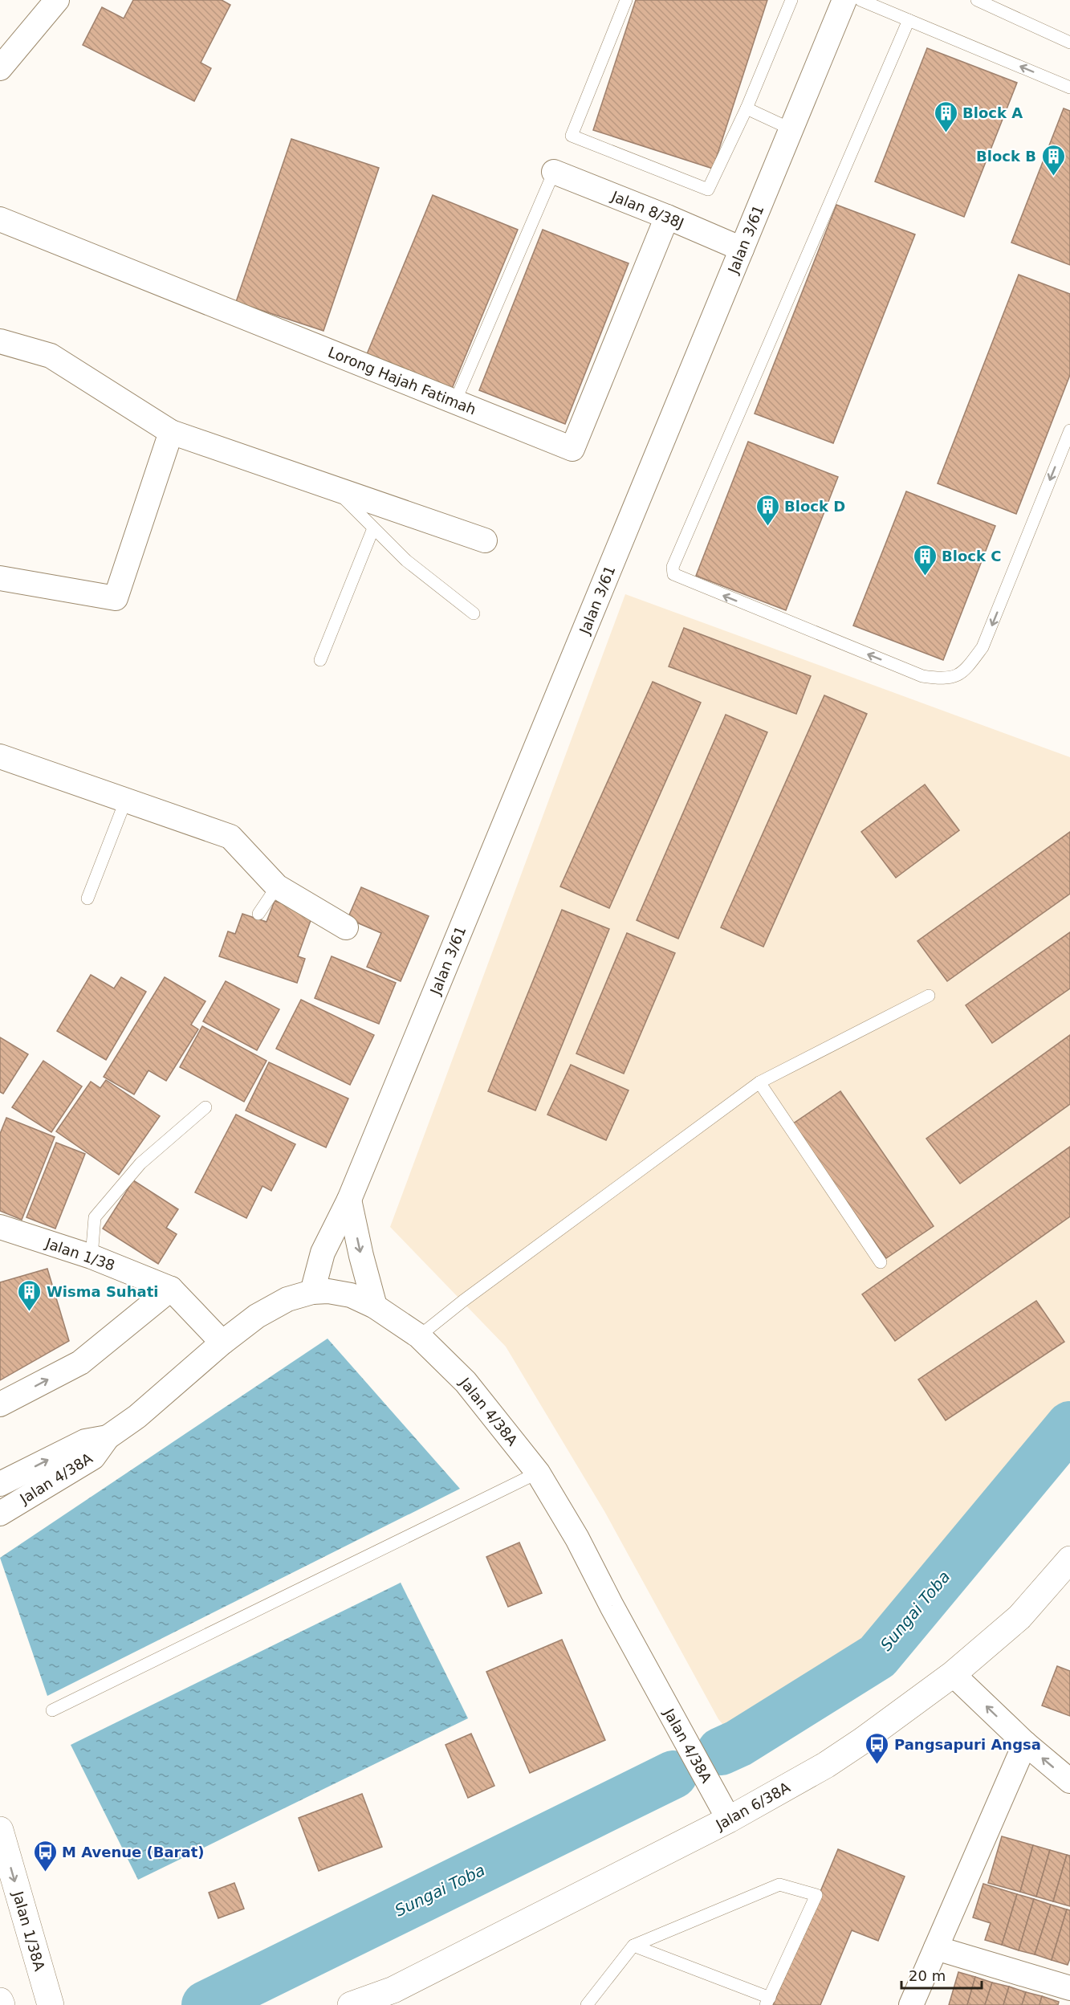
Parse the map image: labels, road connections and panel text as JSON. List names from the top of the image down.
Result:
{
  "streets": {
    "street": [
      "Jalan 8/38J",
      "Jalan 3/61",
      "Lorong Hajah Fatimah",
      "Jalan 1/38",
      "Jalan 4/38A",
      "Jalan 6/38A",
      "Jalan 1/38A"
    ]
  },
  "crossings": [
    ["Jalan 8/38J", "Jalan 3/61"],
    ["Jalan 8/38J", "Lorong Hajah Fatimah"],
    ["Jalan 3/61", "Jalan 4/38A"],
    ["Jalan 1/38", "Jalan 4/38A"],
    ["Jalan 4/38A", "Jalan 6/38A"]
  ],
  "one_way": ["Jalan 1/38A"],
  "water": ["Sungai Toba"],
  "places": {
    "building": [
      "Block A",
      "Block B",
      "Block D",
      "Block C",
      "Wisma Suhati"
    ],
    "bus stop": ["Pangsapuri Angsa", "M Avenue (Barat)"]
  },
  "scale_bar": "20 m"
}
